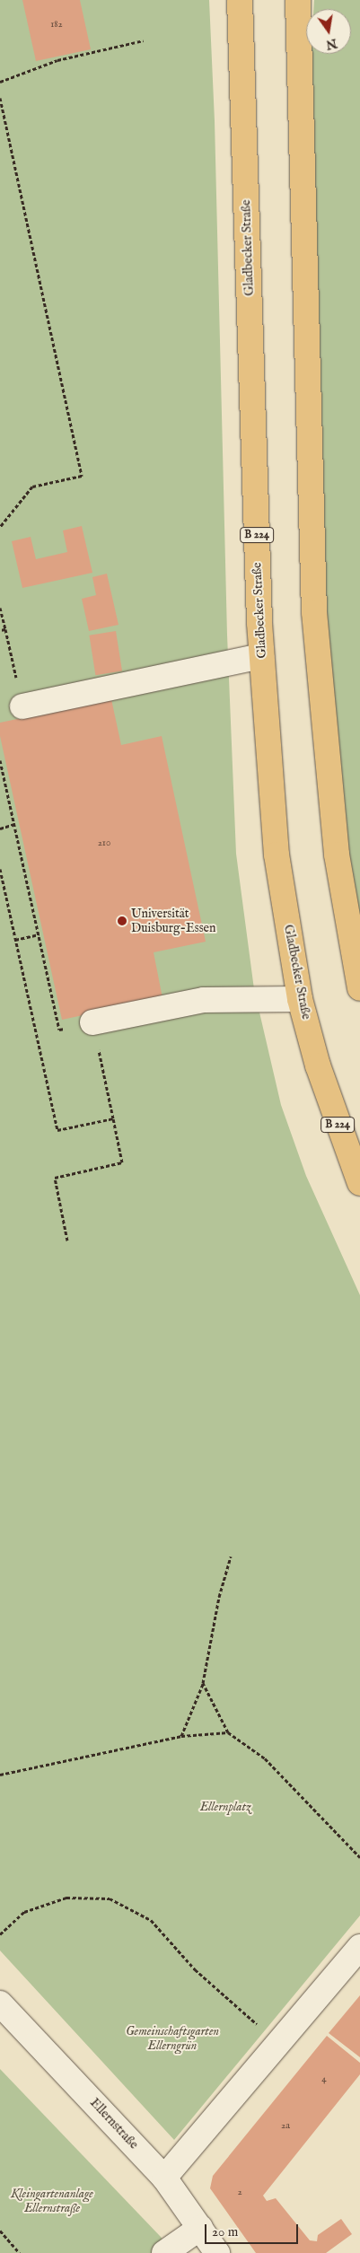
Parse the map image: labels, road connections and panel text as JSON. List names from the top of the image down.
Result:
{
  "streets": {
    "main road": ["Gladbecker Straße", "B 224"],
    "street": ["Ellernstraße"]
  },
  "parks": ["Ellernplatz", "Gemeinschaftsgarten Ellerngrün", "Kleingartenanlage Ellernstraße"],
  "places": ["Universität Duisburg-Essen"],
  "house_numbers": [
    "182",
    "210",
    "4",
    "2a",
    "2"
  ],
  "scale_bar": "20 m",
  "north": "bottom"
}
